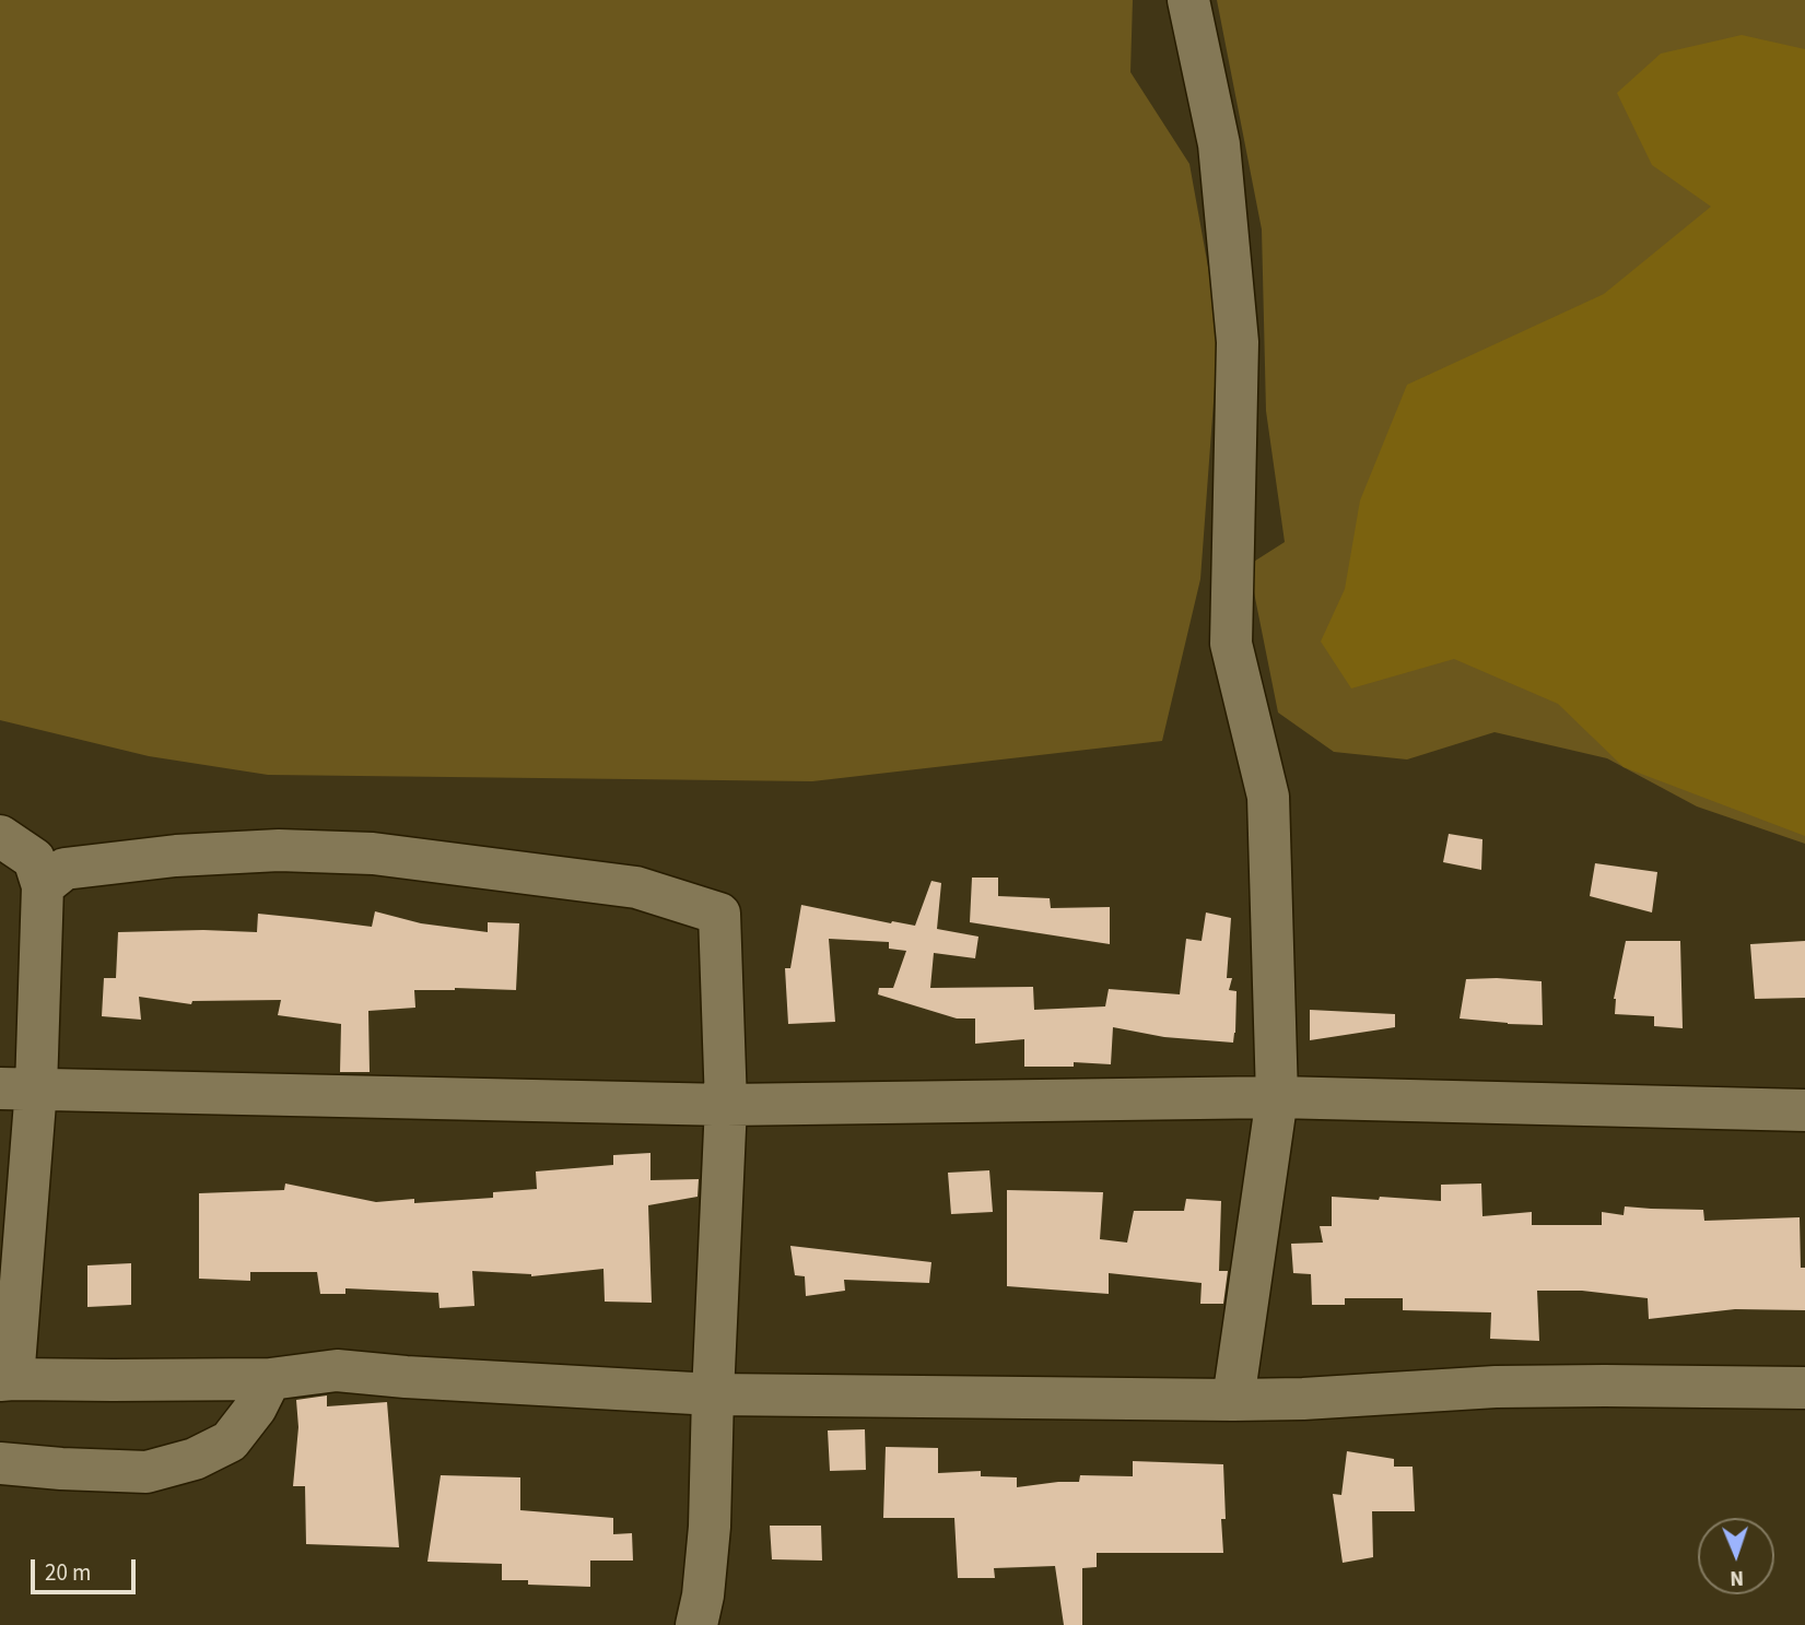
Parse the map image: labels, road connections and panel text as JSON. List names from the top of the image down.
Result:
{
  "scale_bar": "20 m",
  "north": "bottom"
}
